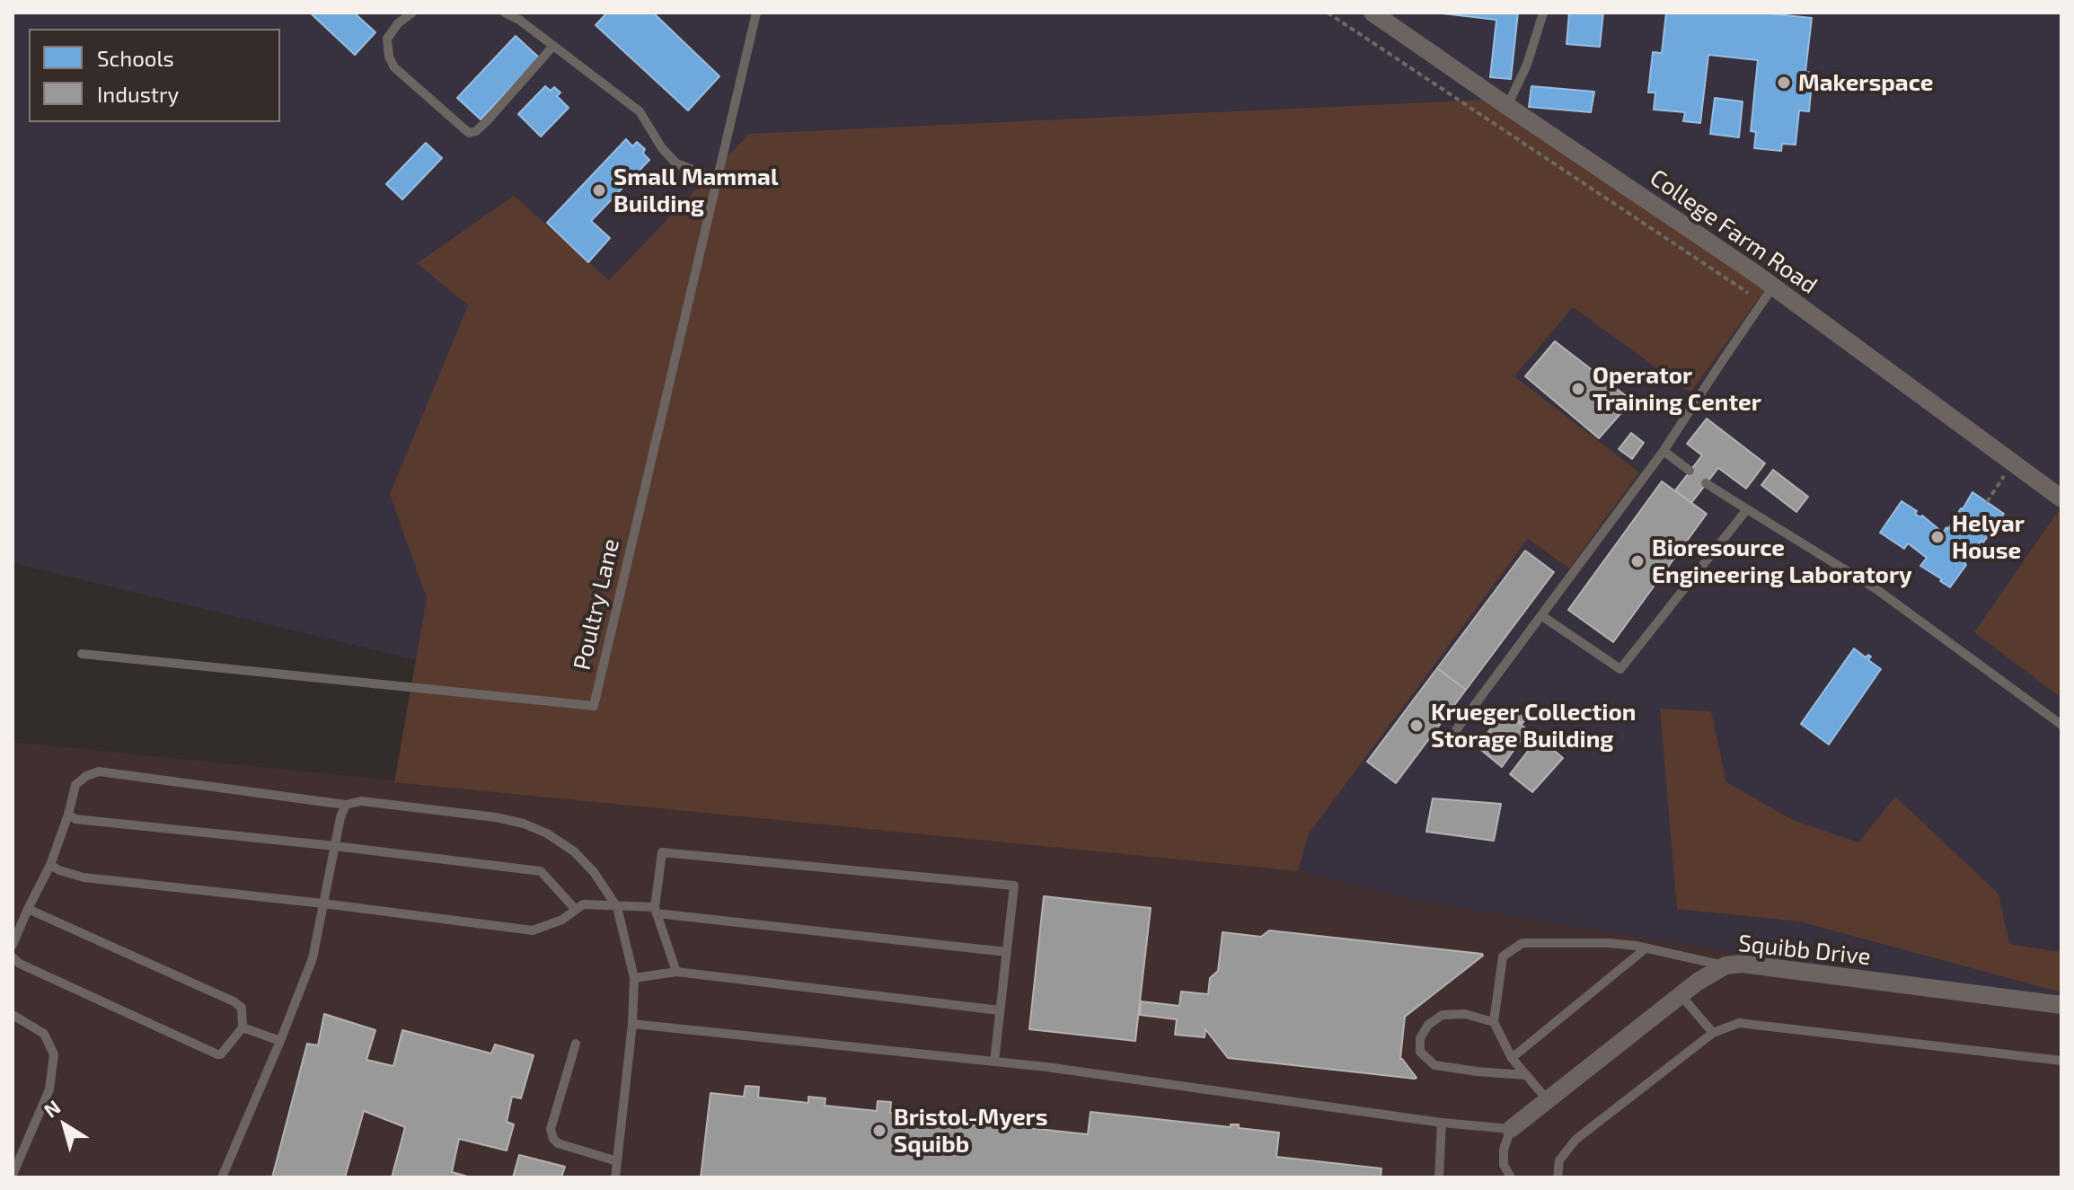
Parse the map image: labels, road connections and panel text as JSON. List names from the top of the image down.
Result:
{
  "streets": {
    "street": ["College Farm Road", "Squibb Drive"],
    "lane": ["Poultry Lane"]
  },
  "places": [
    "Makerspace",
    "Small Mammal Building",
    "Operator Training Center",
    "Helyar House",
    "Bioresource Engineering Laboratory",
    "Krueger Collection Storage Building",
    "Bristol-Myers Squibb"
  ],
  "legend": ["Schools", "Industry"],
  "north": "top left"
}
